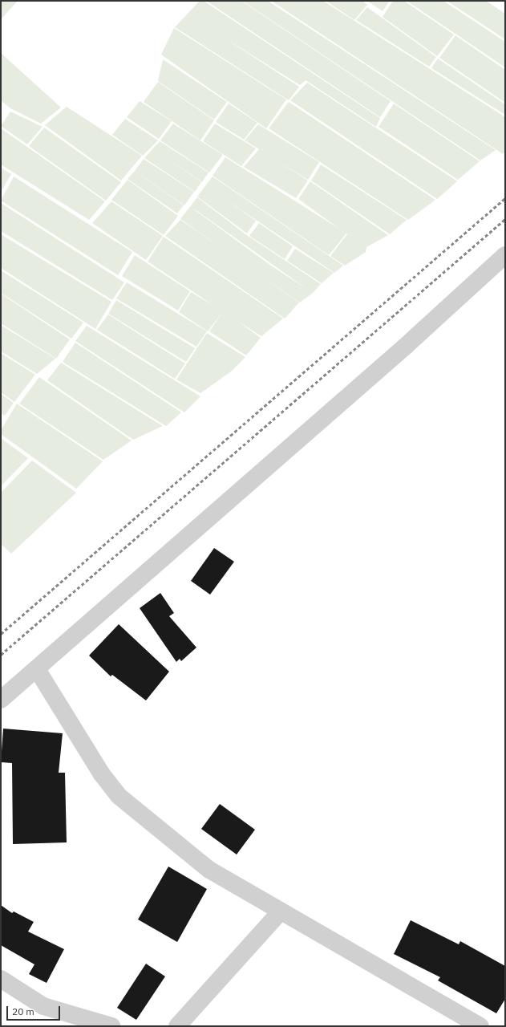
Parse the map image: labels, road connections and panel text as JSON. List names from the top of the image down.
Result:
{
  "scale_bar": "20 m"
}
